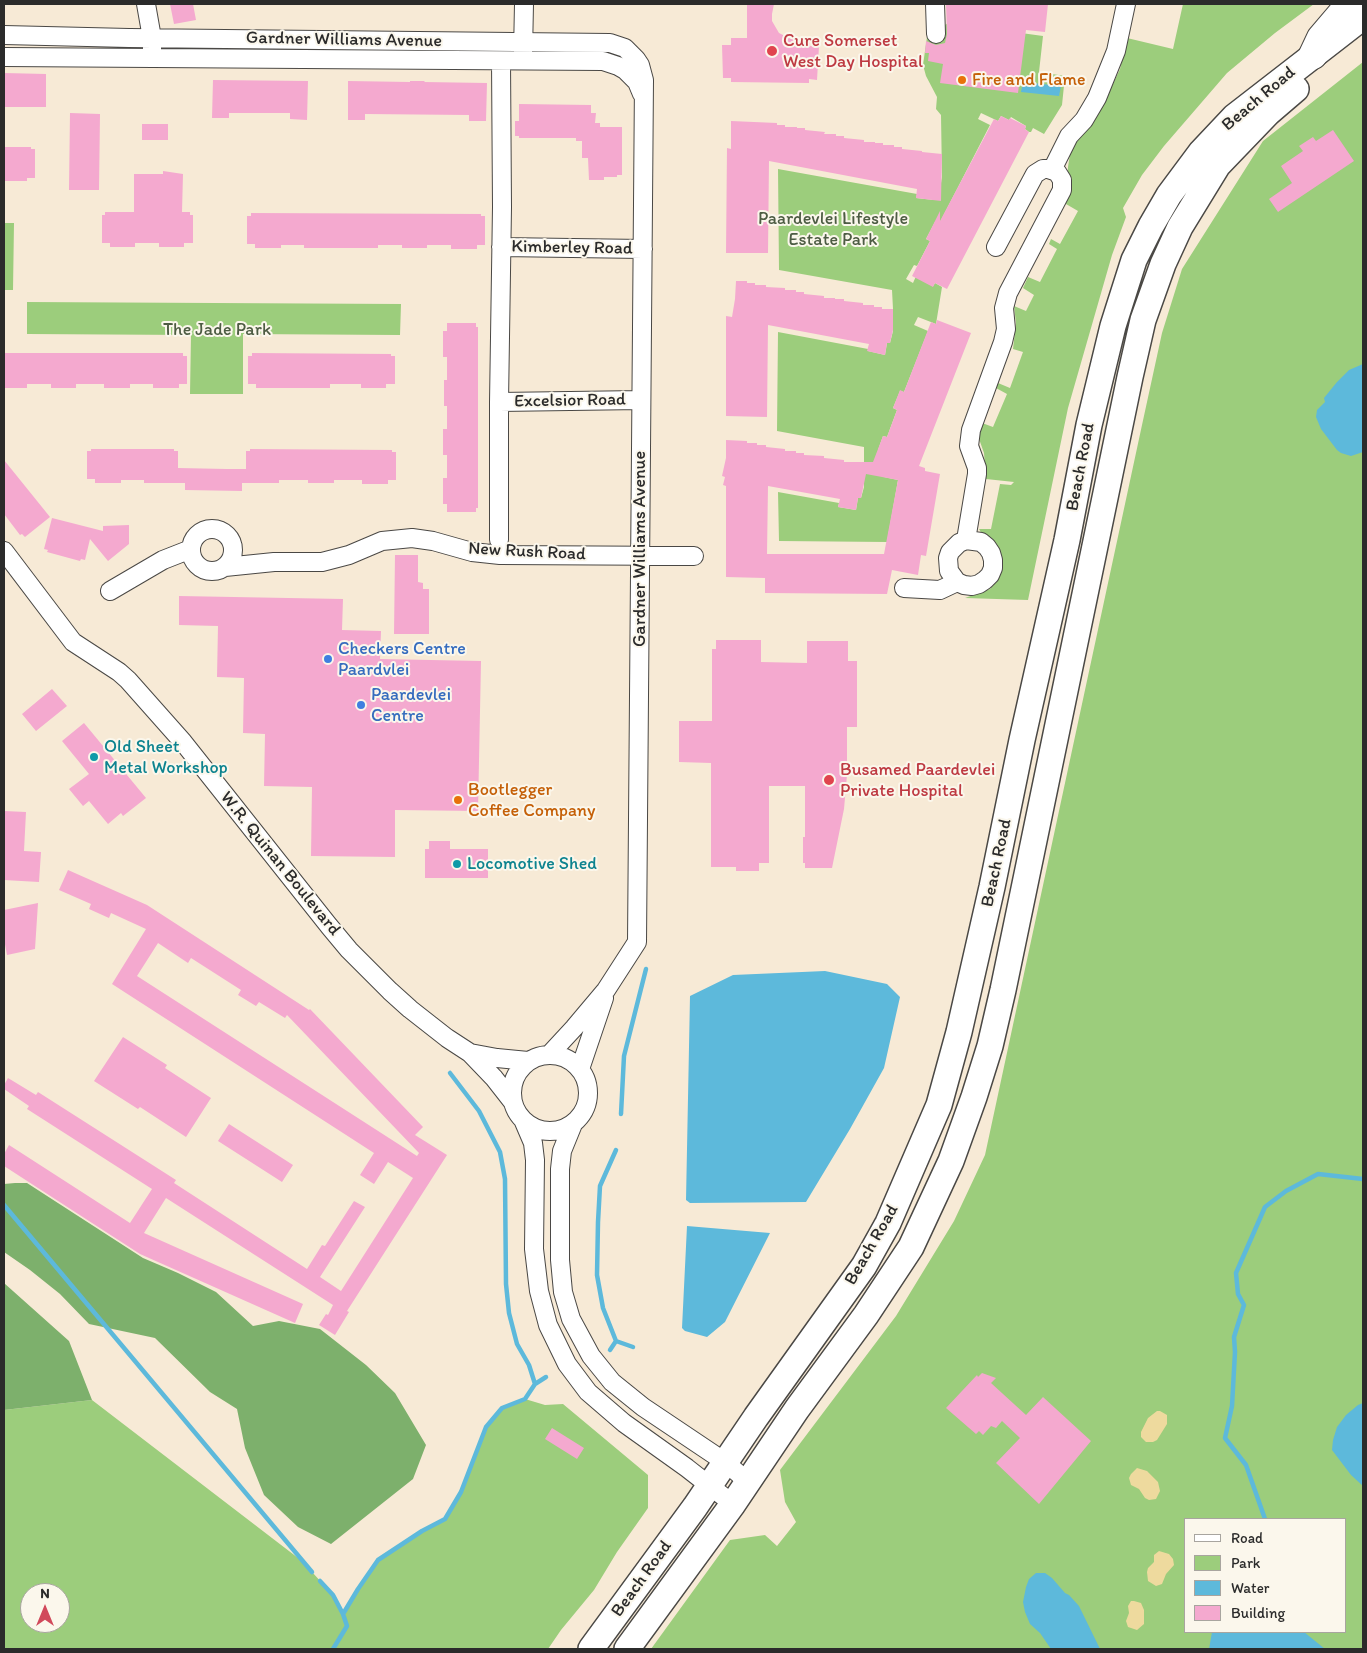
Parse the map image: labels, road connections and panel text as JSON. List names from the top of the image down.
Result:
{
  "streets": {
    "main road": ["Beach Road"],
    "street": [
      "Gardner Williams Avenue",
      "Kimberley Road",
      "Excelsior Road",
      "New Rush Road",
      "W.R. Quinan Boulevard"
    ]
  },
  "crossings": [
    ["Gardner Williams Avenue", "Kimberley Road"],
    ["Gardner Williams Avenue", "Excelsior Road"],
    ["Gardner Williams Avenue", "New Rush Road"],
    ["Gardner Williams Avenue", "W.R. Quinan Boulevard"],
    ["Beach Road", "W.R. Quinan Boulevard"]
  ],
  "parks": ["Paardevlei Lifestyle Estate Park", "The Jade Park"],
  "places": [
    "Cure Somerset West Day Hospital",
    "Fire and Flame",
    "Checkers Centre Paardvlei",
    "Paardevlei Centre",
    "Old Sheet Metal Workshop",
    "Busamed Paardevlei Private Hospital",
    "Bootlegger Coffee Company",
    "Locomotive Shed"
  ],
  "legend": [
    "Road",
    "Park",
    "Water",
    "Building"
  ],
  "north": "top"
}
